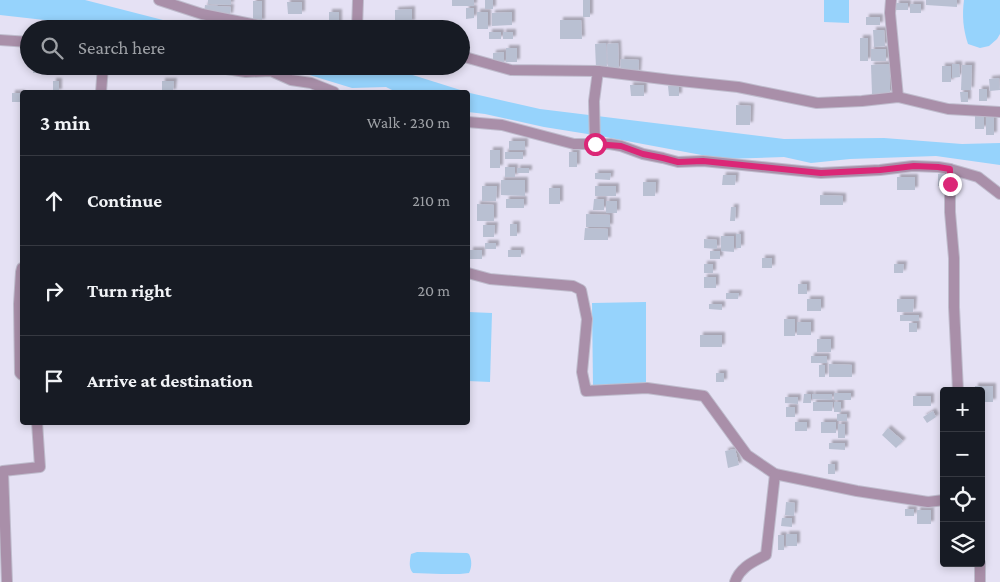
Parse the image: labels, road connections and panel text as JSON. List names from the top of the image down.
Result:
{
  "page": {
    "search": "Search here",
    "heading": ["3 min", "Walk · 230 m"],
    "list": [
      ["Continue", "210 m"],
      ["Turn right", "20 m"],
      "Arrive at destination"
    ],
    "map_buttons": ["+", "−"]
  }
}
